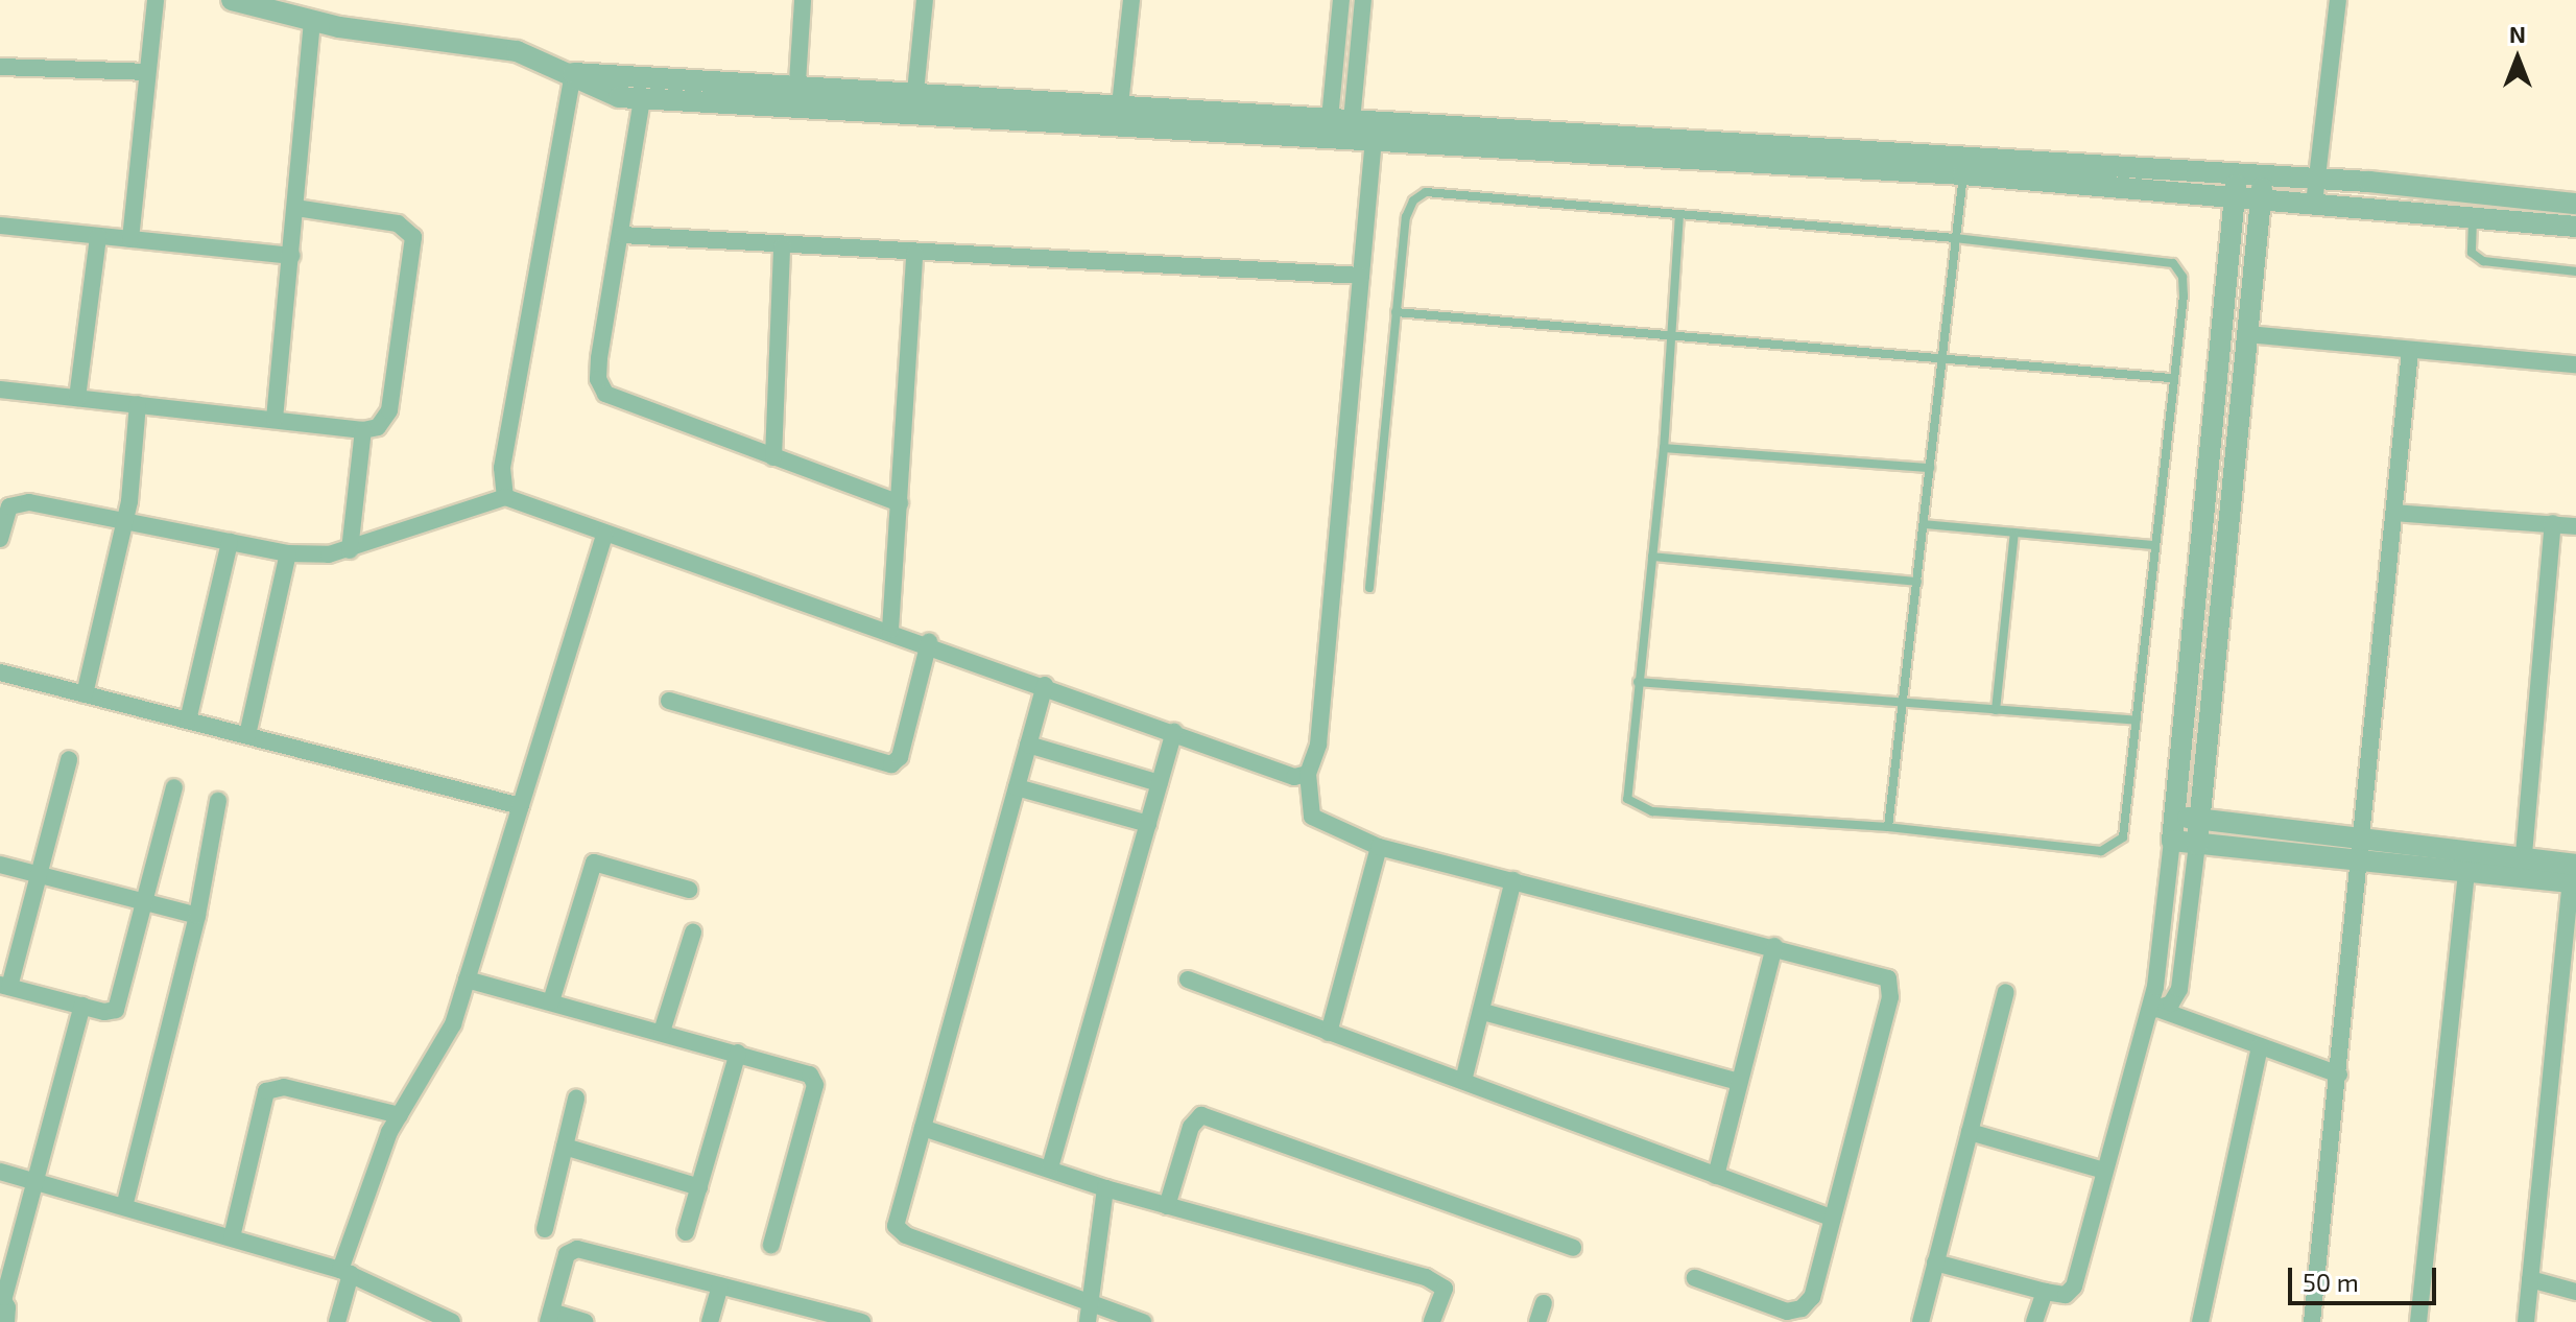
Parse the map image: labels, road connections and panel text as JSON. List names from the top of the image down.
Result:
{
  "scale_bar": "50 m",
  "north": "top"
}
